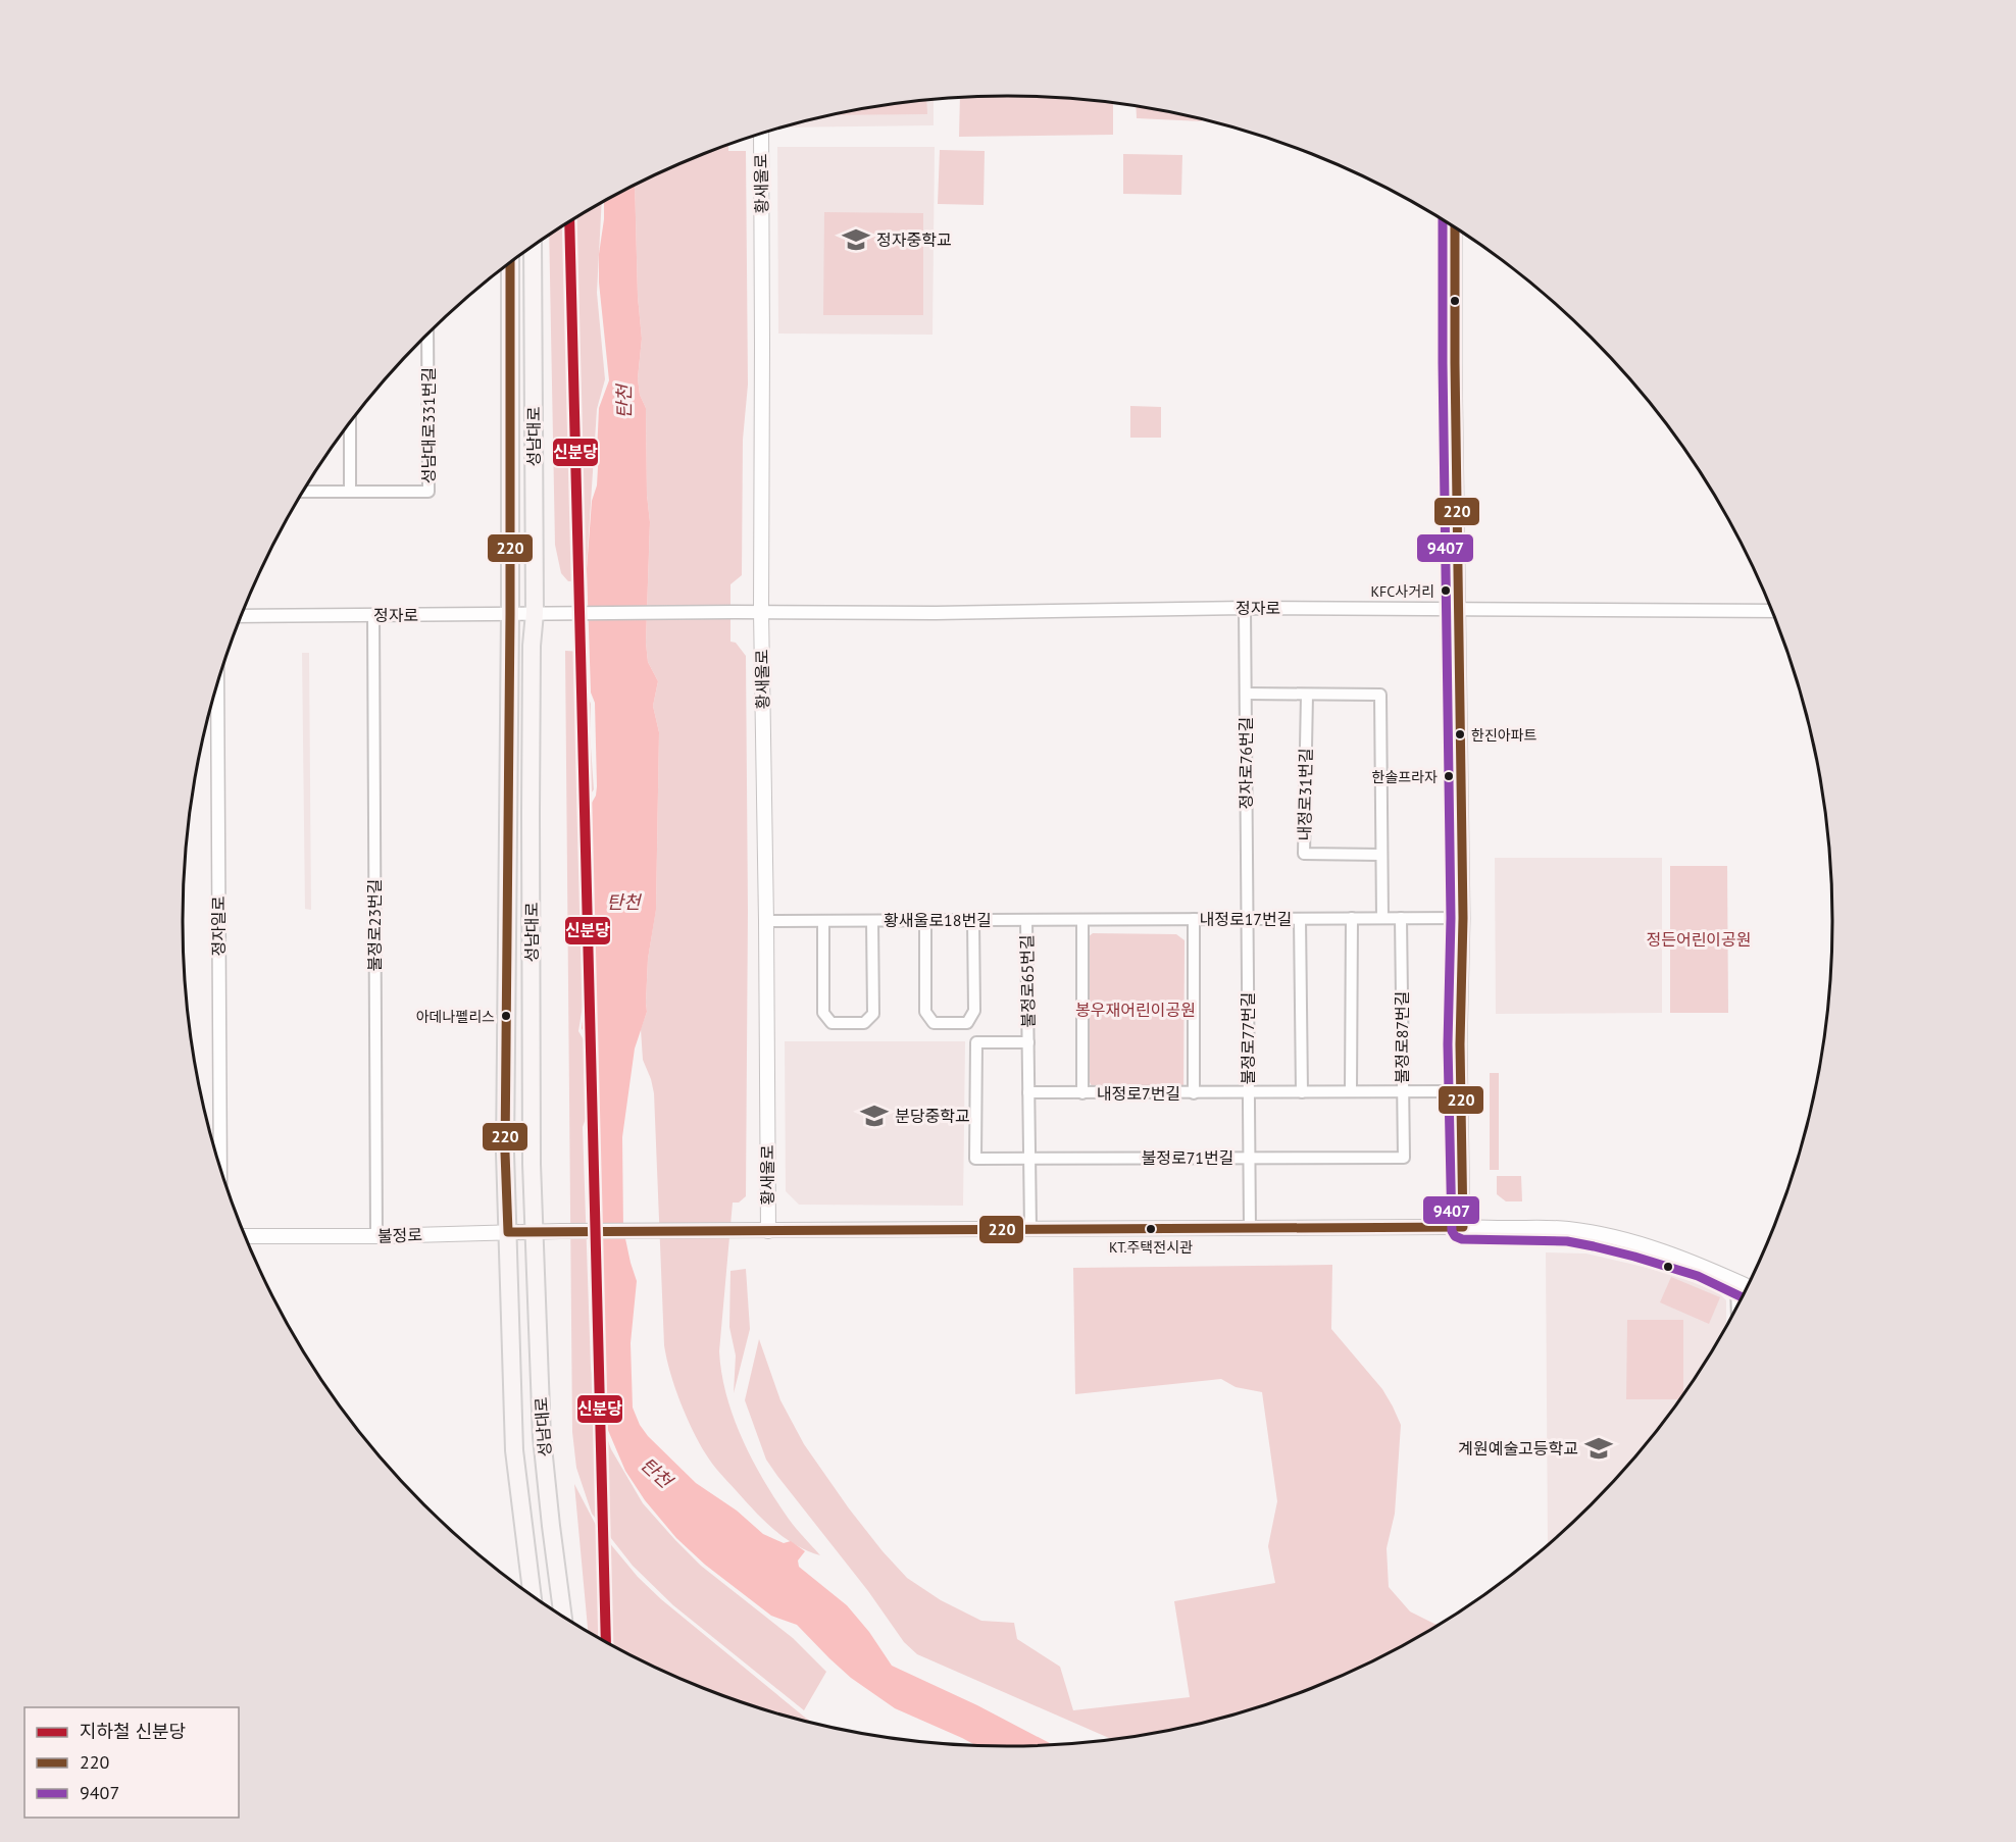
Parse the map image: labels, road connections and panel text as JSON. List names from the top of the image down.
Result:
{
  "streets": {
    "main road": ["황새울로", "성남대로", "불정로"],
    "street": [
      "성남대로331번길",
      "정자로",
      "정자로76번길",
      "내정로31번길",
      "내정로17번길",
      "황새울로18번길",
      "불정로23번길",
      "정자일로",
      "불정로65번길",
      "불정로87번길",
      "불정로77번길",
      "내정로7번길",
      "불정로71번길"
    ]
  },
  "crossings": [
    ["황새울로", "정자로"],
    ["황새울로", "황새울로18번길"],
    ["황새울로", "불정로"],
    ["성남대로", "정자로"],
    ["성남대로", "불정로"],
    ["정자로", "정자로76번길"],
    ["정자로", "불정로23번길"],
    ["정자로76번길", "내정로17번길"],
    ["정자로76번길", "불정로77번길"],
    ["내정로17번길", "황새울로18번길"],
    ["내정로17번길", "불정로87번길"],
    ["내정로17번길", "불정로77번길"],
    ["내정로17번길", "내정로7번길"],
    ["황새울로18번길", "불정로65번길"],
    ["황새울로18번길", "내정로7번길"],
    ["불정로23번길", "불정로"],
    ["불정로65번길", "내정로7번길"],
    ["불정로65번길", "불정로71번길"],
    ["불정로87번길", "불정로77번길"],
    ["불정로87번길", "내정로7번길"],
    ["불정로87번길", "불정로71번길"],
    ["불정로77번길", "내정로7번길"],
    ["불정로77번길", "불정로71번길"]
  ],
  "water": ["탄천"],
  "parks": ["정든어린이공원", "봉우재어린이공원"],
  "places": {
    "school or university": ["정자중학교", "분당중학교", "계원예술고등학교"],
    "other": [
      "KFC사거리",
      "한진아파트",
      "한솔프라자",
      "아데나펠리스",
      "KT.주택전시관"
    ]
  },
  "lines": ["transit line 9407", "metro line 신분당", "transit line 220"],
  "legend": ["지하철 신분당", "220", "9407"]
}
